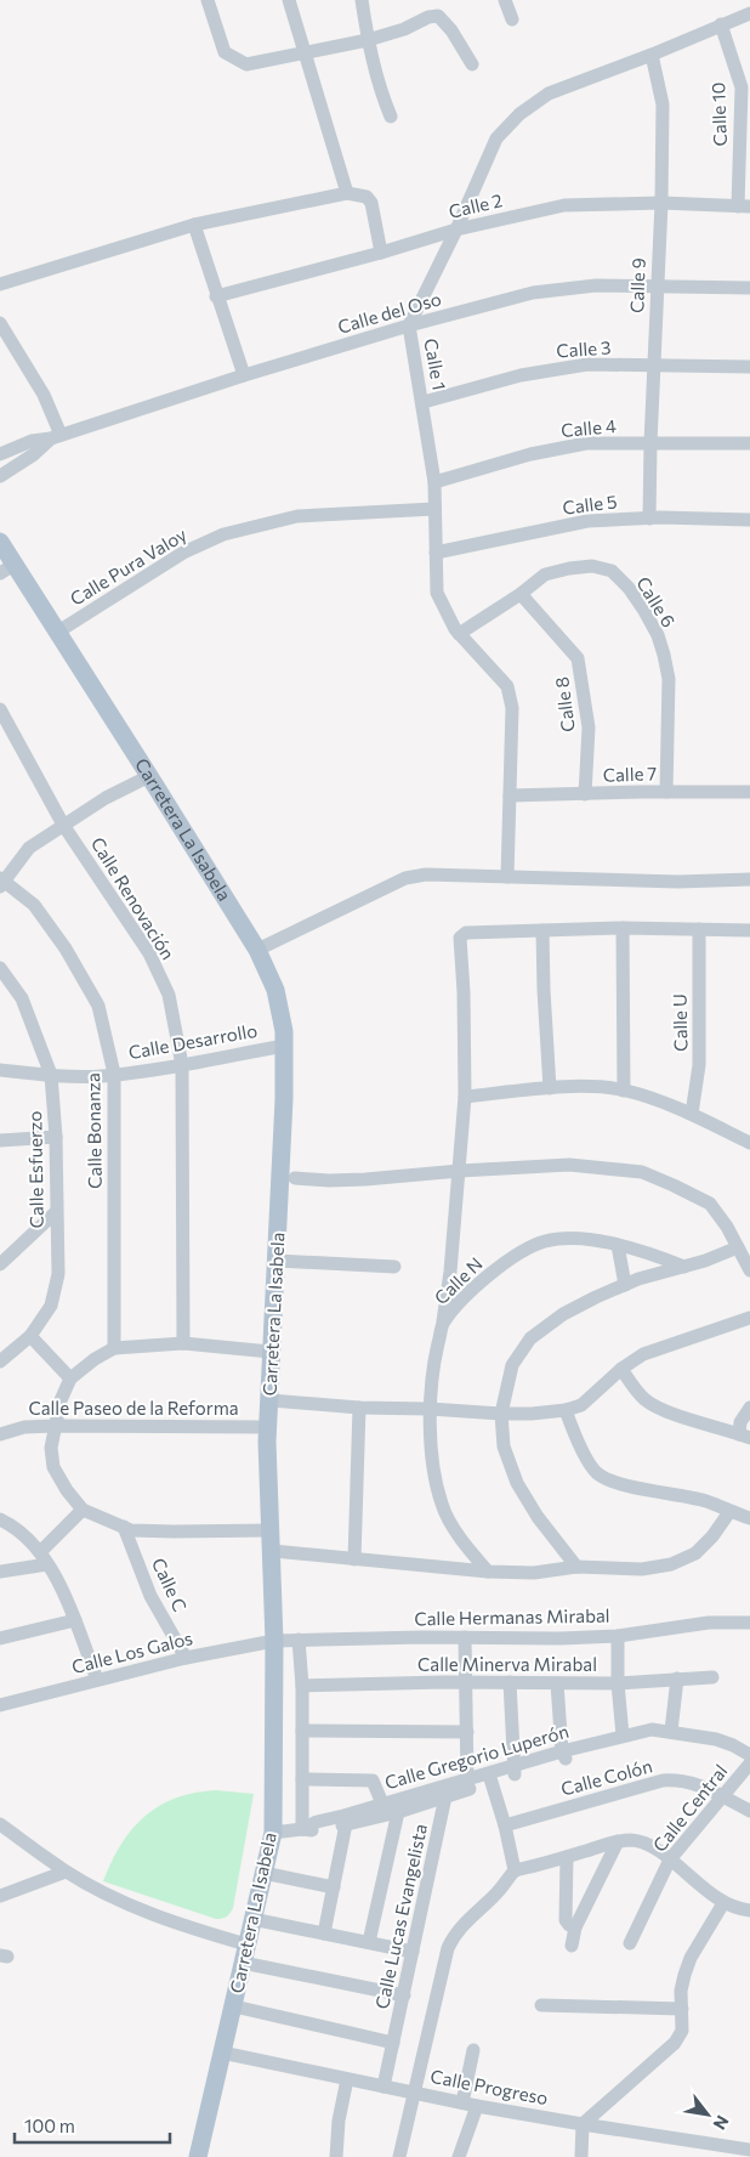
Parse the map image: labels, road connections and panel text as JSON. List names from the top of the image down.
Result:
{
  "streets": {
    "main road": ["Carretera La Isabela"],
    "street": [
      "Calle 10",
      "Calle 2",
      "Calle 9",
      "Calle del Oso",
      "Calle 3",
      "Calle 1",
      "Calle 4",
      "Calle 5",
      "Calle Pura Valoy",
      "Calle 6",
      "Calle 8",
      "Calle 7",
      "Calle Renovación",
      "Calle U",
      "Calle Desarrollo",
      "Calle Bonanza",
      "Calle Esfuerzo",
      "Calle N",
      "Calle Paseo de la Reforma",
      "Calle C",
      "Calle Hermanas Mirabal",
      "Calle Los Galos",
      "Calle Minerva Mirabal",
      "Calle Gregorio Luperón",
      "Calle Colón",
      "Calle Central",
      "Calle Lucas Evangelista",
      "Calle Progreso"
    ]
  },
  "crossings": [
    ["Calle 10", "Calle 2"],
    ["Calle 10", "Calle 1"],
    ["Calle 2", "Calle 9"],
    ["Calle 2", "Calle 1"],
    ["Calle 9", "Calle del Oso"],
    ["Calle 9", "Calle 3"],
    ["Calle 9", "Calle 1"],
    ["Calle 9", "Calle 4"],
    ["Calle 9", "Calle 5"],
    ["Calle del Oso", "Calle 1"],
    ["Calle 3", "Calle 1"],
    ["Calle 1", "Calle 4"],
    ["Calle 1", "Calle 5"],
    ["Calle 1", "Calle Pura Valoy"],
    ["Calle 1", "Calle 6"],
    ["Calle 1", "Calle 7"],
    ["Calle Pura Valoy", "Carretera La Isabela"],
    ["Calle 6", "Calle 8"],
    ["Calle 6", "Calle 7"],
    ["Calle 8", "Calle 7"],
    ["Carretera La Isabela", "Calle Desarrollo"],
    ["Carretera La Isabela", "Calle Paseo de la Reforma"],
    ["Carretera La Isabela", "Calle Hermanas Mirabal"],
    ["Carretera La Isabela", "Calle Los Galos"],
    ["Carretera La Isabela", "Calle Gregorio Luperón"],
    ["Carretera La Isabela", "Calle Progreso"],
    ["Calle Renovación", "Calle Desarrollo"],
    ["Calle Desarrollo", "Calle Bonanza"],
    ["Calle Desarrollo", "Calle Esfuerzo"],
    ["Calle C", "Calle Los Galos"],
    ["Calle Hermanas Mirabal", "Calle Los Galos"],
    ["Calle Gregorio Luperón", "Calle Lucas Evangelista"],
    ["Calle Colón", "Calle Central"],
    ["Calle Lucas Evangelista", "Calle Progreso"]
  ],
  "scale_bar": "100 m",
  "north": "bottom right"
}
